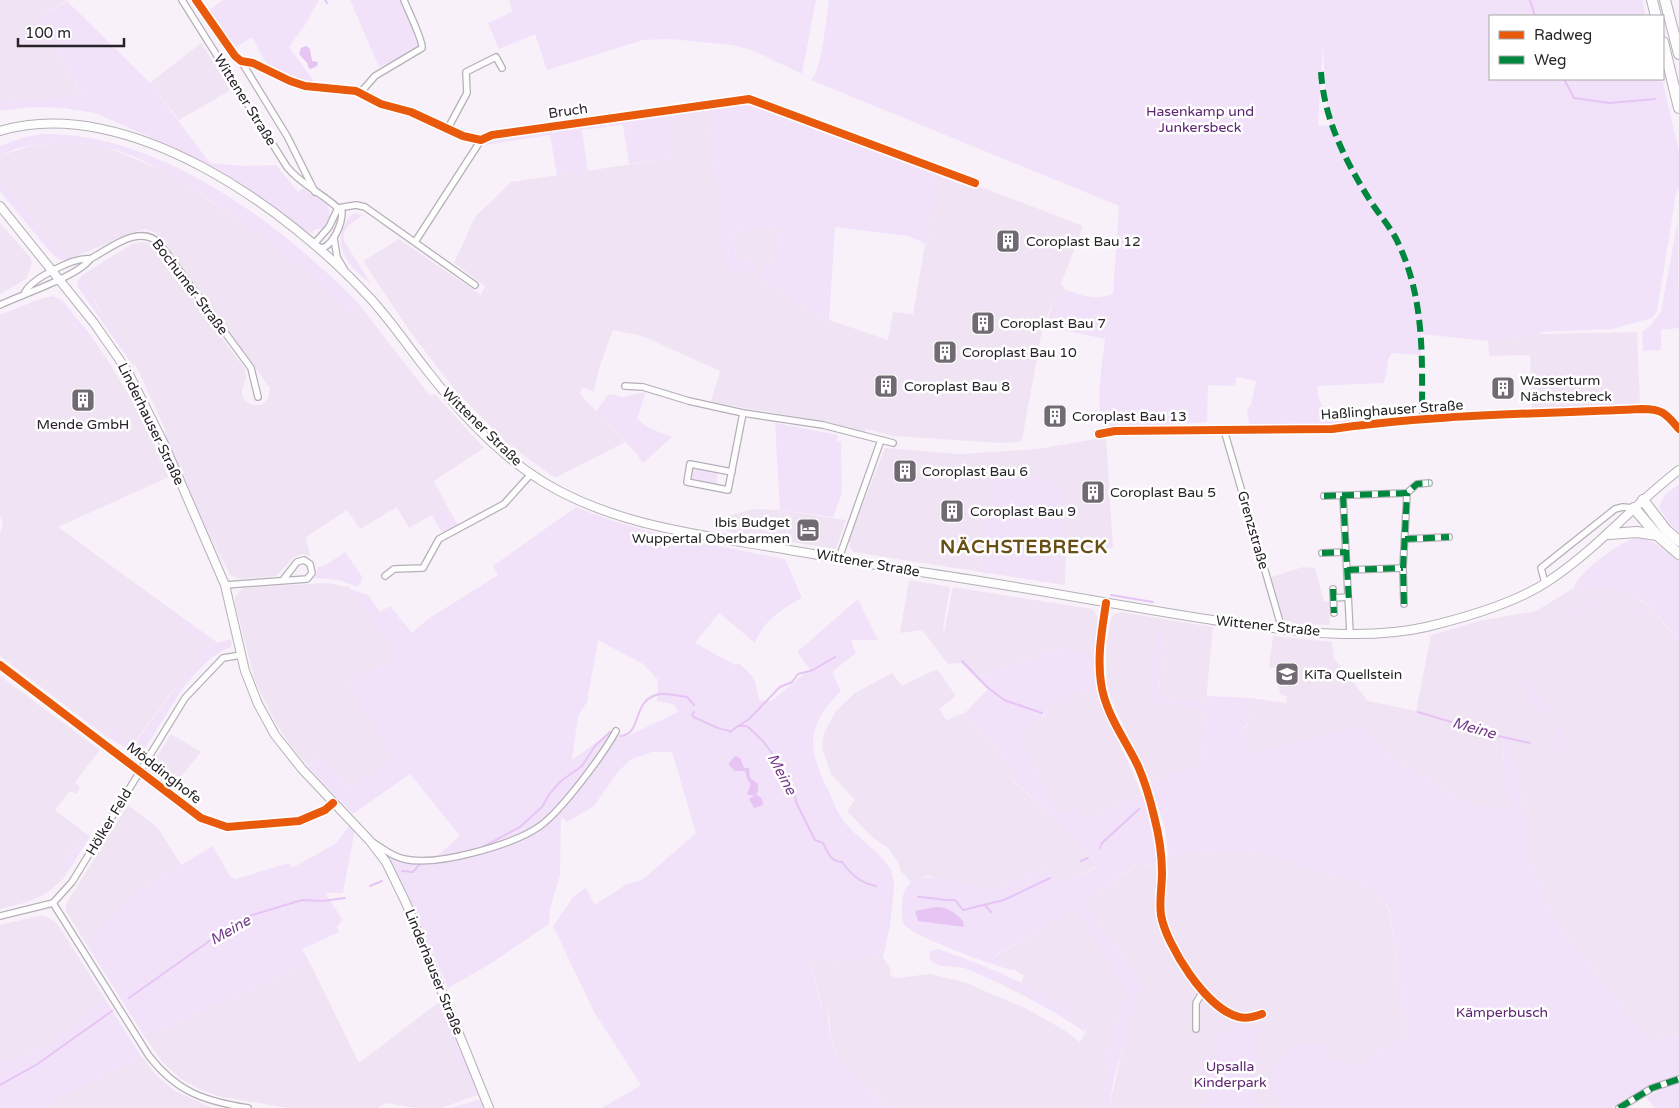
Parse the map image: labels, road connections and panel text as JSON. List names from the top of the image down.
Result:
{
  "streets": {
    "main road": ["Wittener Straße", "Linderhauser Straße"],
    "street": [
      "Bruch",
      "Bochumer Straße",
      "Haßlinghauser Straße",
      "Grenzstraße",
      "Möddinghofe",
      "Hölker Feld"
    ]
  },
  "crossings": [
    ["Wittener Straße", "Grenzstraße"],
    ["Bochumer Straße", "Linderhauser Straße"],
    ["Haßlinghauser Straße", "Grenzstraße"],
    ["Linderhauser Straße", "Möddinghofe"],
    ["Linderhauser Straße", "Hölker Feld"],
    ["Möddinghofe", "Hölker Feld"]
  ],
  "districts": ["NÄCHSTEBRECK"],
  "water": ["Meine"],
  "parks": ["Hasenkamp und Junkersbeck", "Kämperbusch", "Upsalla Kinderpark"],
  "places": {
    "building": [
      "Coroplast Bau 12",
      "Coroplast Bau 7",
      "Coroplast Bau 10",
      "Coroplast Bau 8",
      "Wasserturm Nächstebreck",
      "Mende GmbH",
      "Coroplast Bau 13",
      "Coroplast Bau 6",
      "Coroplast Bau 5",
      "Coroplast Bau 9"
    ],
    "hotel": ["Ibis Budget Wuppertal Oberbarmen"],
    "school or university": ["KiTa Quellstein"]
  },
  "legend": ["Radweg", "Weg"],
  "scale_bar": "100 m"
}
